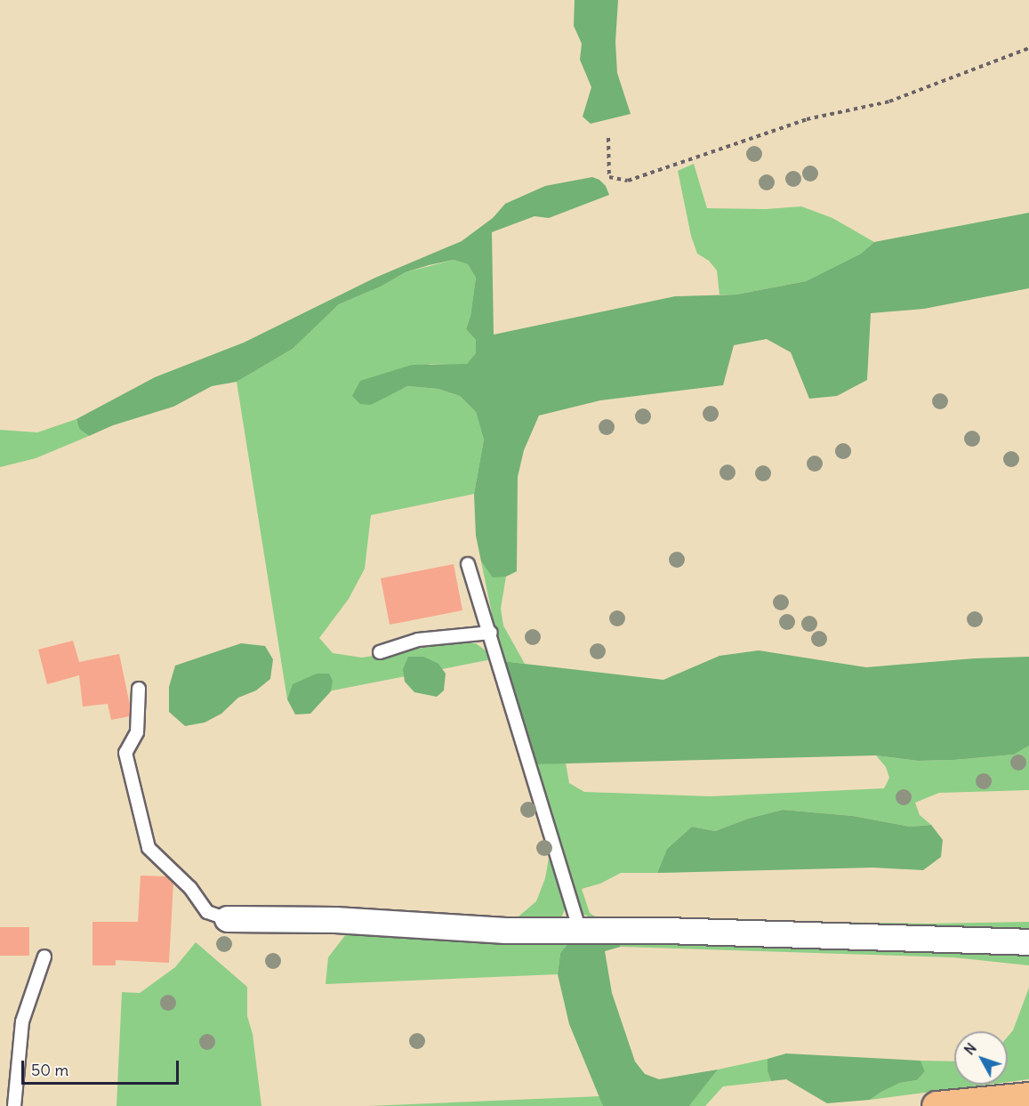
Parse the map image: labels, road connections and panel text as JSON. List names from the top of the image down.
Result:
{
  "scale_bar": "50 m",
  "north": "top left"
}
